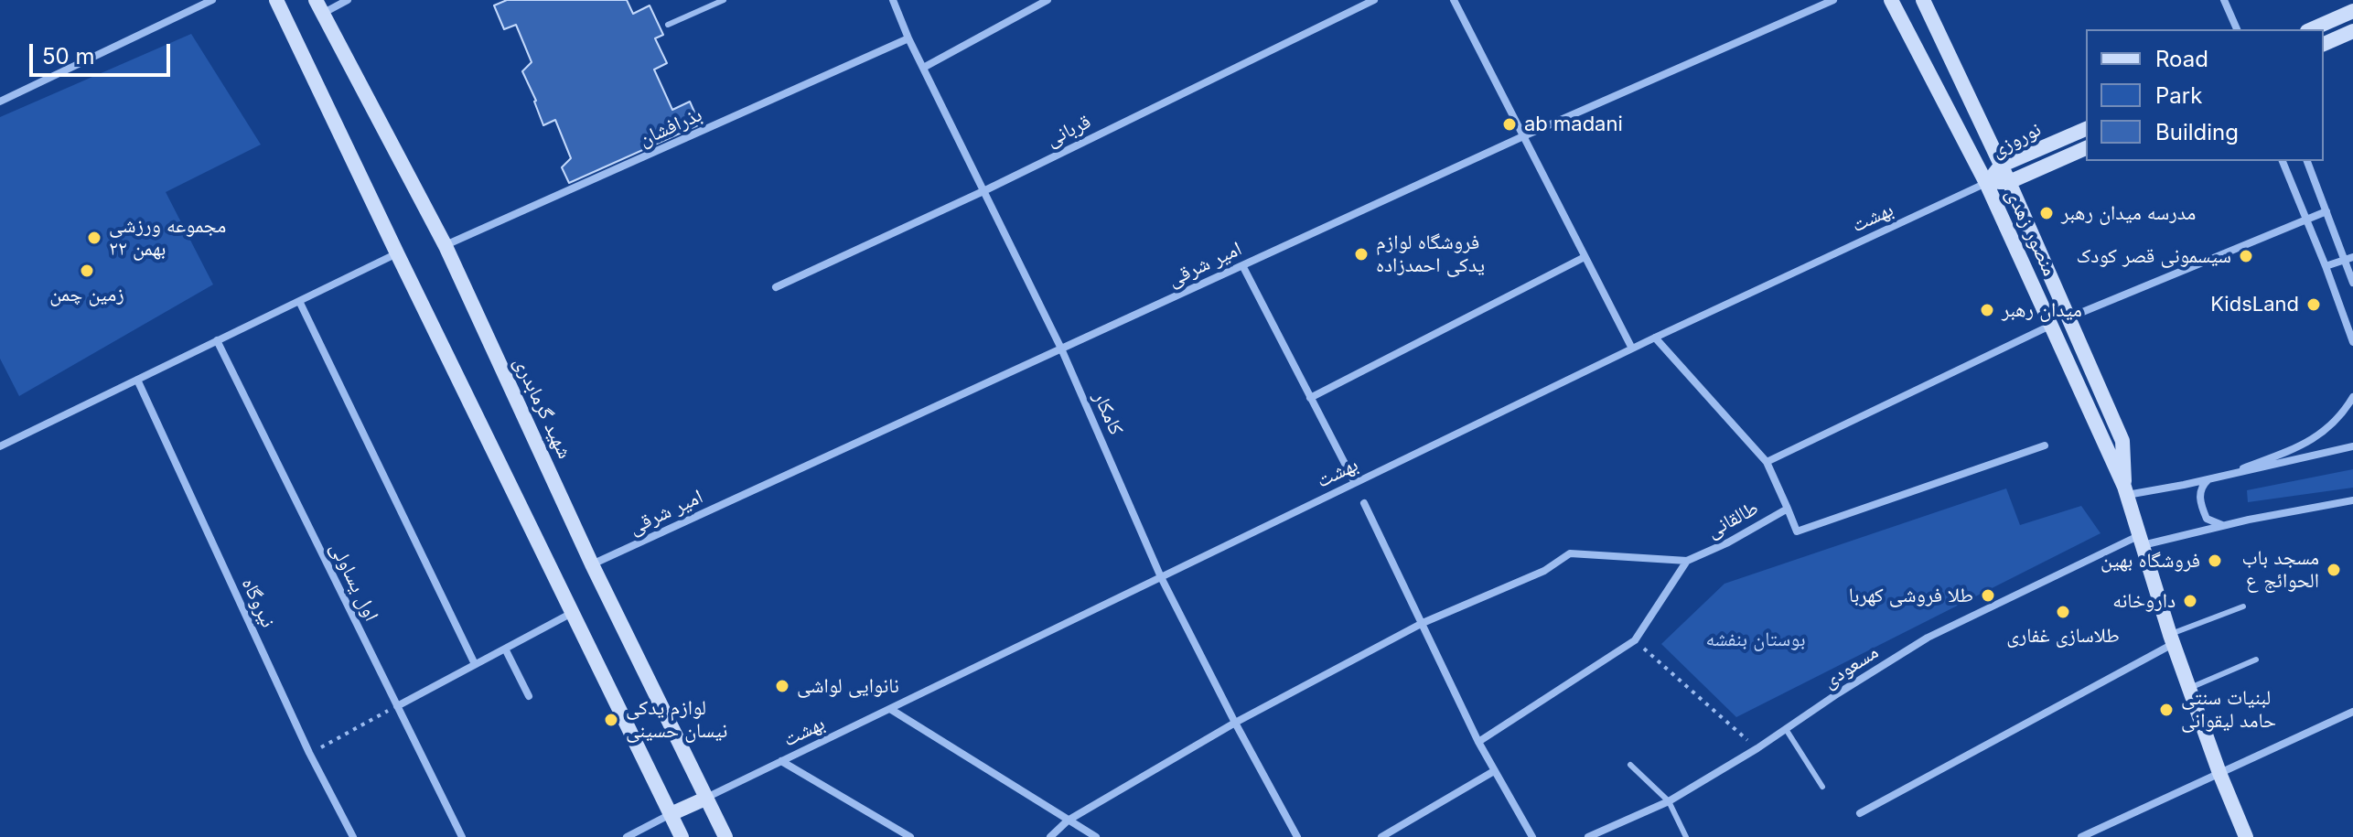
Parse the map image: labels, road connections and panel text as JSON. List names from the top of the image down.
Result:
{
  "streets": {
    "main road": ["نوروزی", "منصور زهدی", "شهید گرمابدری"],
    "street": [
      "بذرافشان",
      "قربانی",
      "بهشت",
      "امیر شرقی",
      "کامکار",
      "طالقانی",
      "اول یساولی",
      "نیروگاه",
      "مسعودی"
    ]
  },
  "crossings": [
    ["بذرافشان", "شهید گرمابدری"],
    ["بذرافشان", "کامکار"],
    ["قربانی", "کامکار"],
    ["نوروزی", "بهشت"],
    ["نوروزی", "منصور زهدی"],
    ["بهشت", "منصور زهدی"],
    ["بهشت", "شهید گرمابدری"],
    ["بهشت", "کامکار"],
    ["منصور زهدی", "مسعودی"],
    ["امیر شرقی", "شهید گرمابدری"],
    ["امیر شرقی", "کامکار"]
  ],
  "parks": ["بوستان بنفشه"],
  "places": [
    "ab madani",
    "مدرسه میدان رهبر",
    "مجموعه ورزشی ۲۲ بهمن",
    "فروشگاه لوازم یدکی احمدزاده",
    "سیسمونی قصر کودک",
    "زمین چمن",
    "KidsLand",
    "میدان رهبر",
    "فروشگاه بهین",
    "مسجد باب الحوائج ع",
    "طلا فروشی کهربا",
    "داروخانه",
    "طلاسازی غفاری",
    "نانوایی لواشی",
    "لبنیات سنتی حامد لیقوانی",
    "لوازم یدکی نیسان حسینی"
  ],
  "legend": ["Road", "Park", "Building"],
  "scale_bar": "50 m"
}
